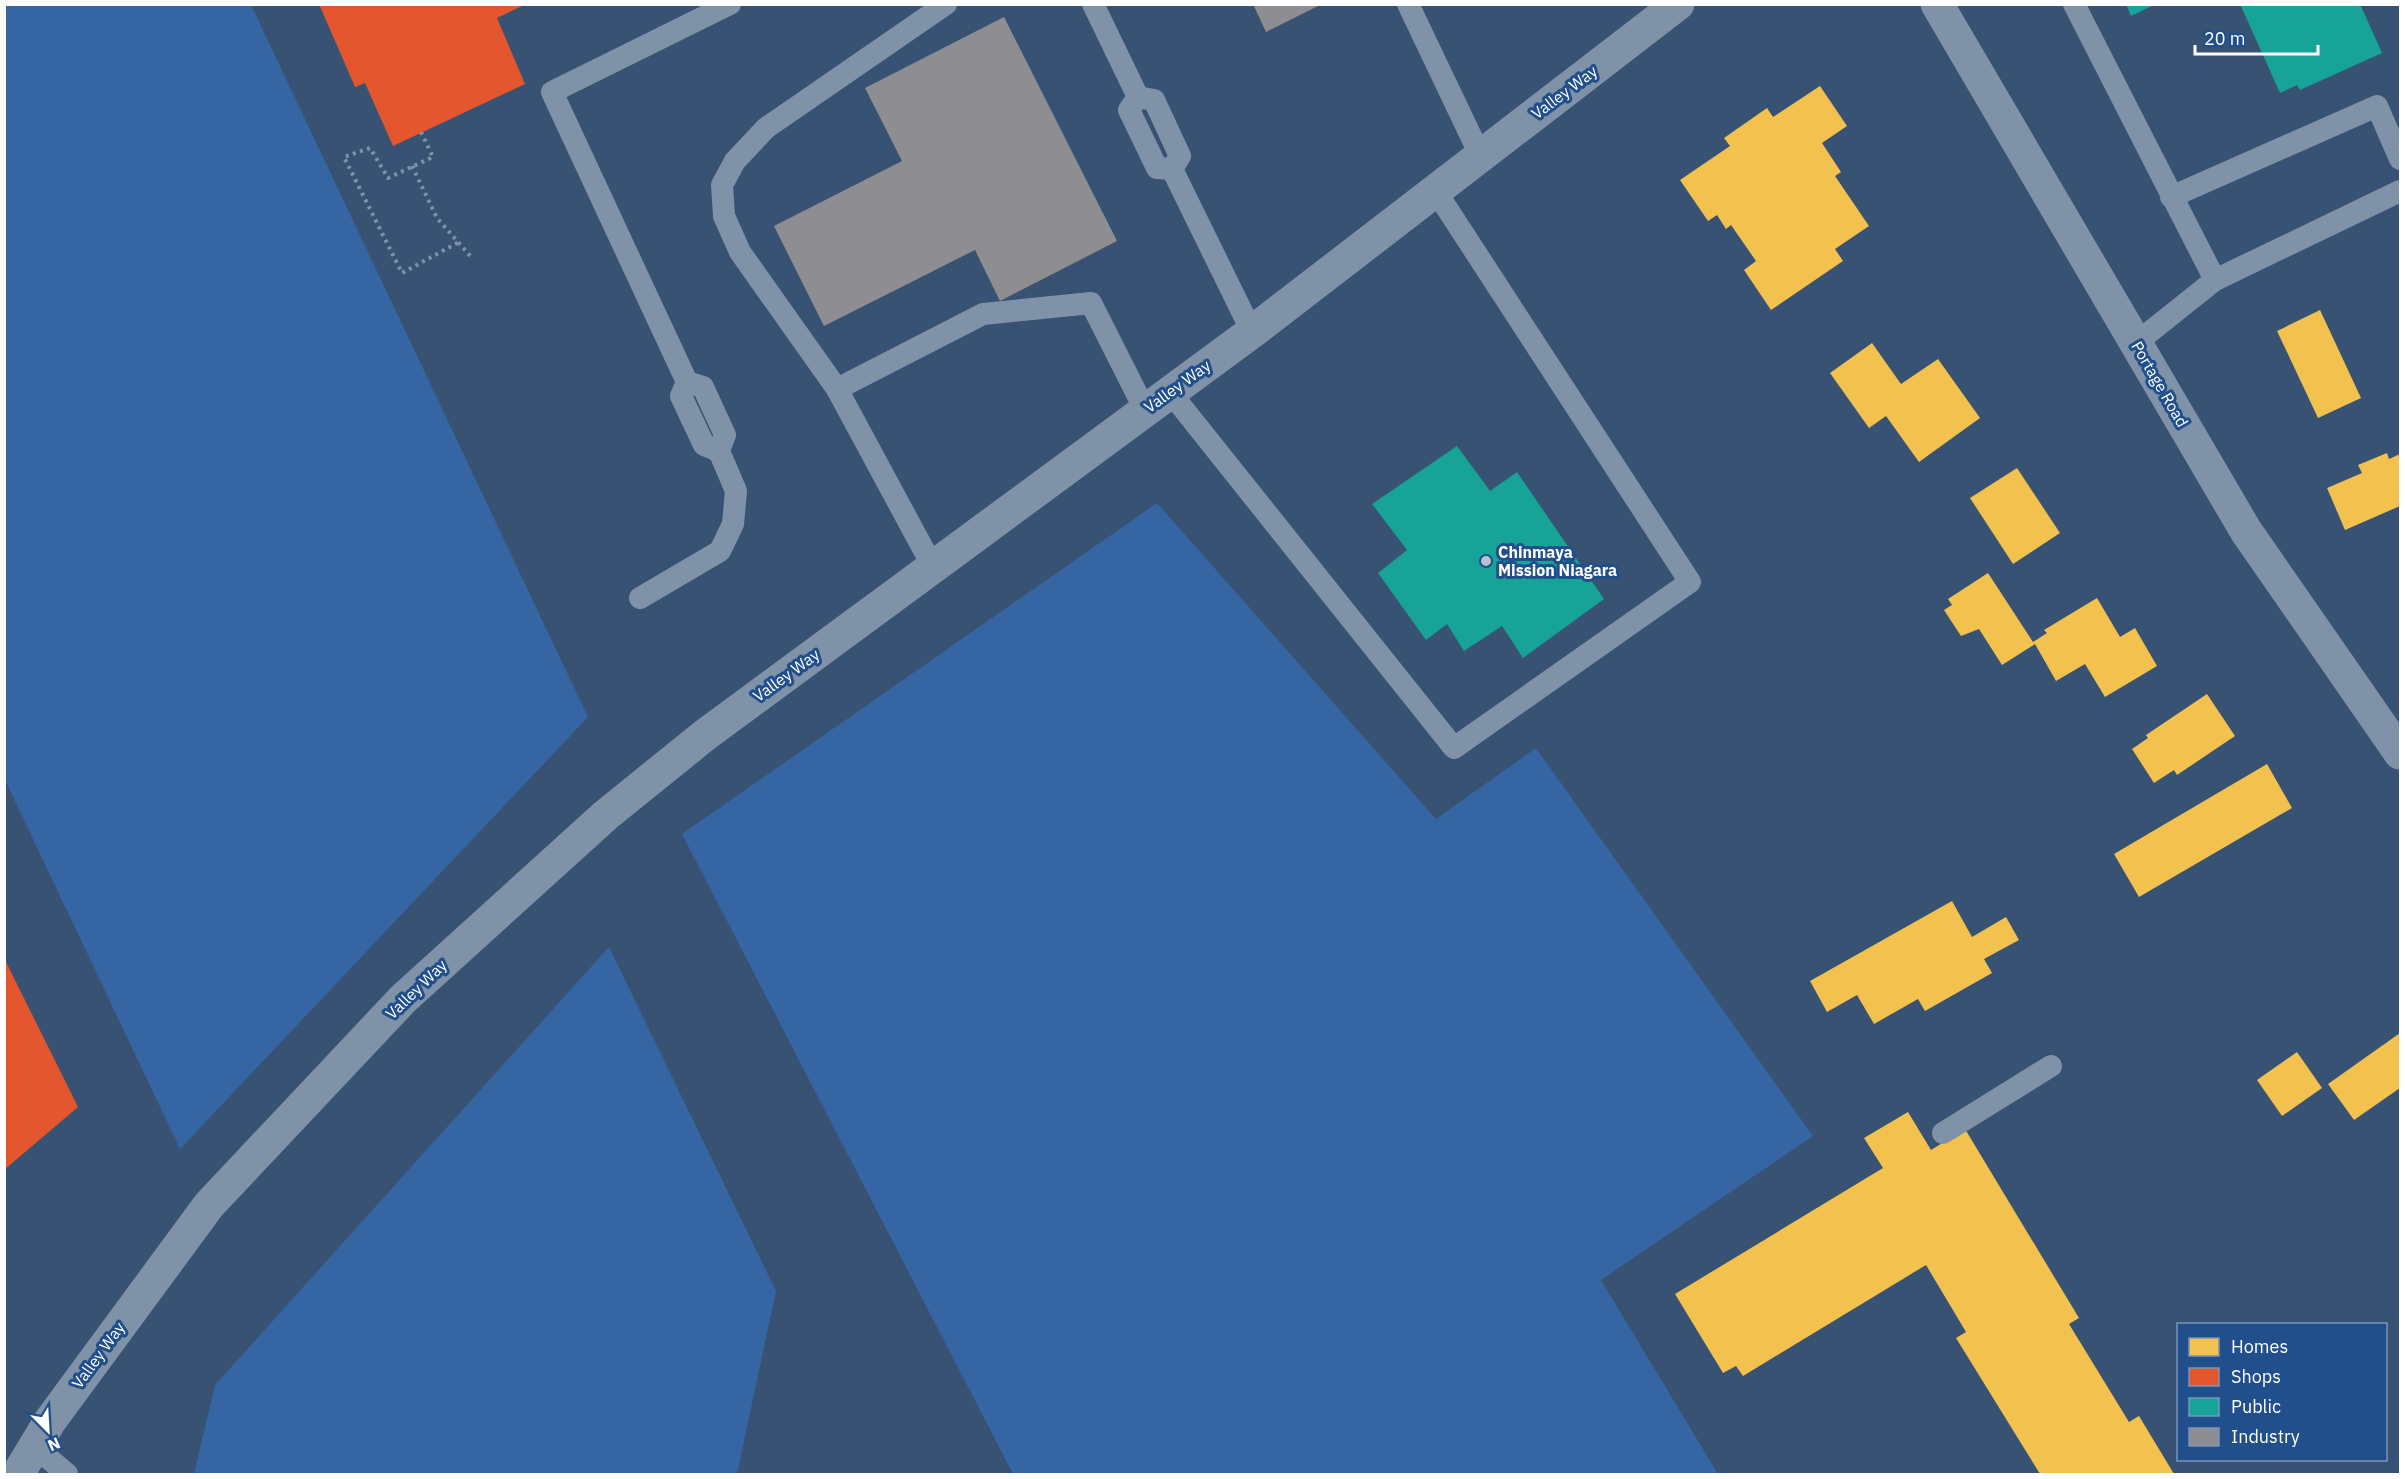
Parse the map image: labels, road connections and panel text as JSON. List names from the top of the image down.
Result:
{
  "streets": {
    "street": ["Valley Way", "Portage Road"]
  },
  "places": ["Chinmaya Mission Niagara"],
  "legend": [
    "Homes",
    "Shops",
    "Public",
    "Industry"
  ],
  "scale_bar": "20 m",
  "north": "bottom right"
}
